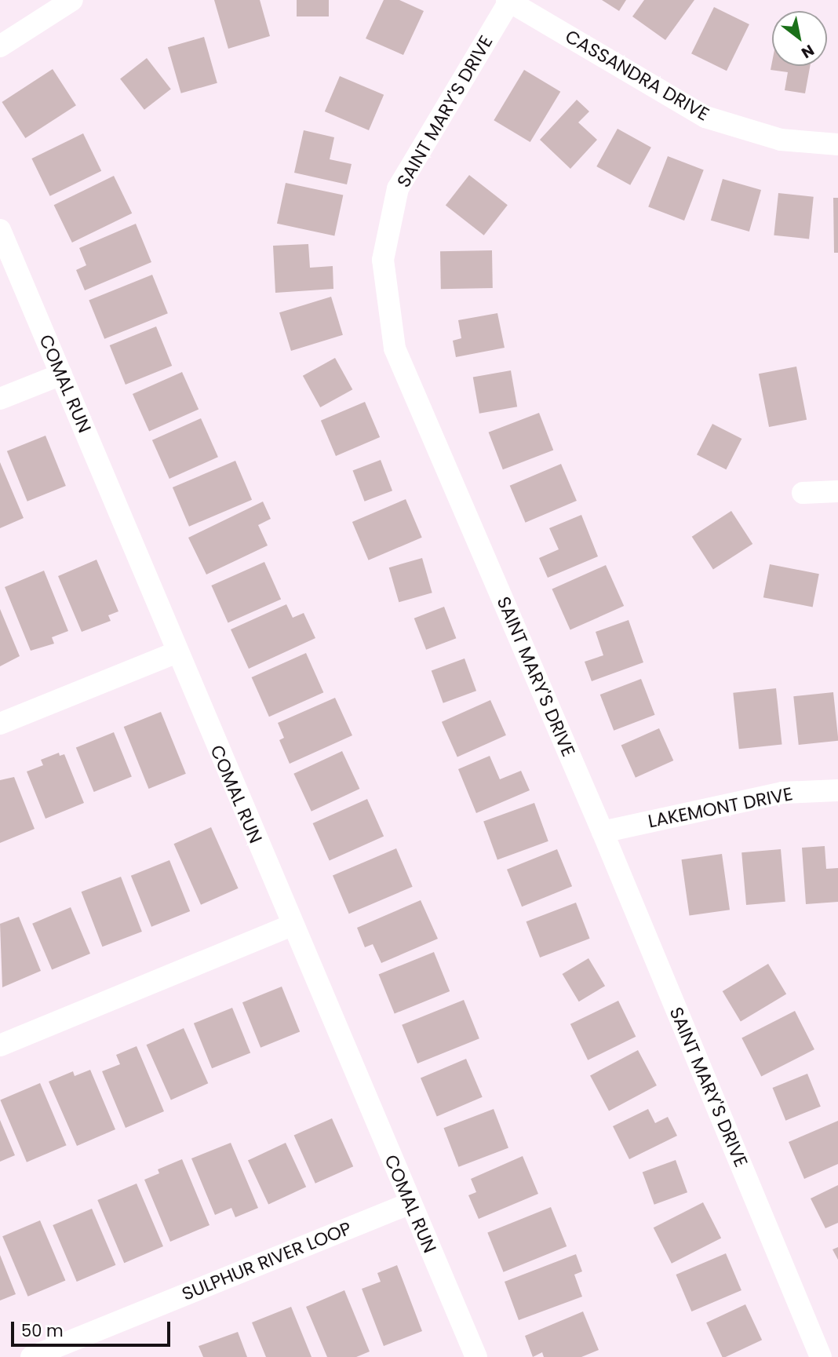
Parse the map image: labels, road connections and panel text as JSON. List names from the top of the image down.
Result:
{
  "streets": {
    "street": [
      "CASSANDRA DRIVE",
      "SAINT MARY'S DRIVE",
      "COMAL RUN",
      "LAKEMONT DRIVE",
      "SULPHUR RIVER LOOP"
    ]
  },
  "crossings": [
    ["CASSANDRA DRIVE", "SAINT MARY'S DRIVE"],
    ["SAINT MARY'S DRIVE", "LAKEMONT DRIVE"],
    ["COMAL RUN", "SULPHUR RIVER LOOP"]
  ],
  "scale_bar": "50 m",
  "north": "bottom right"
}
